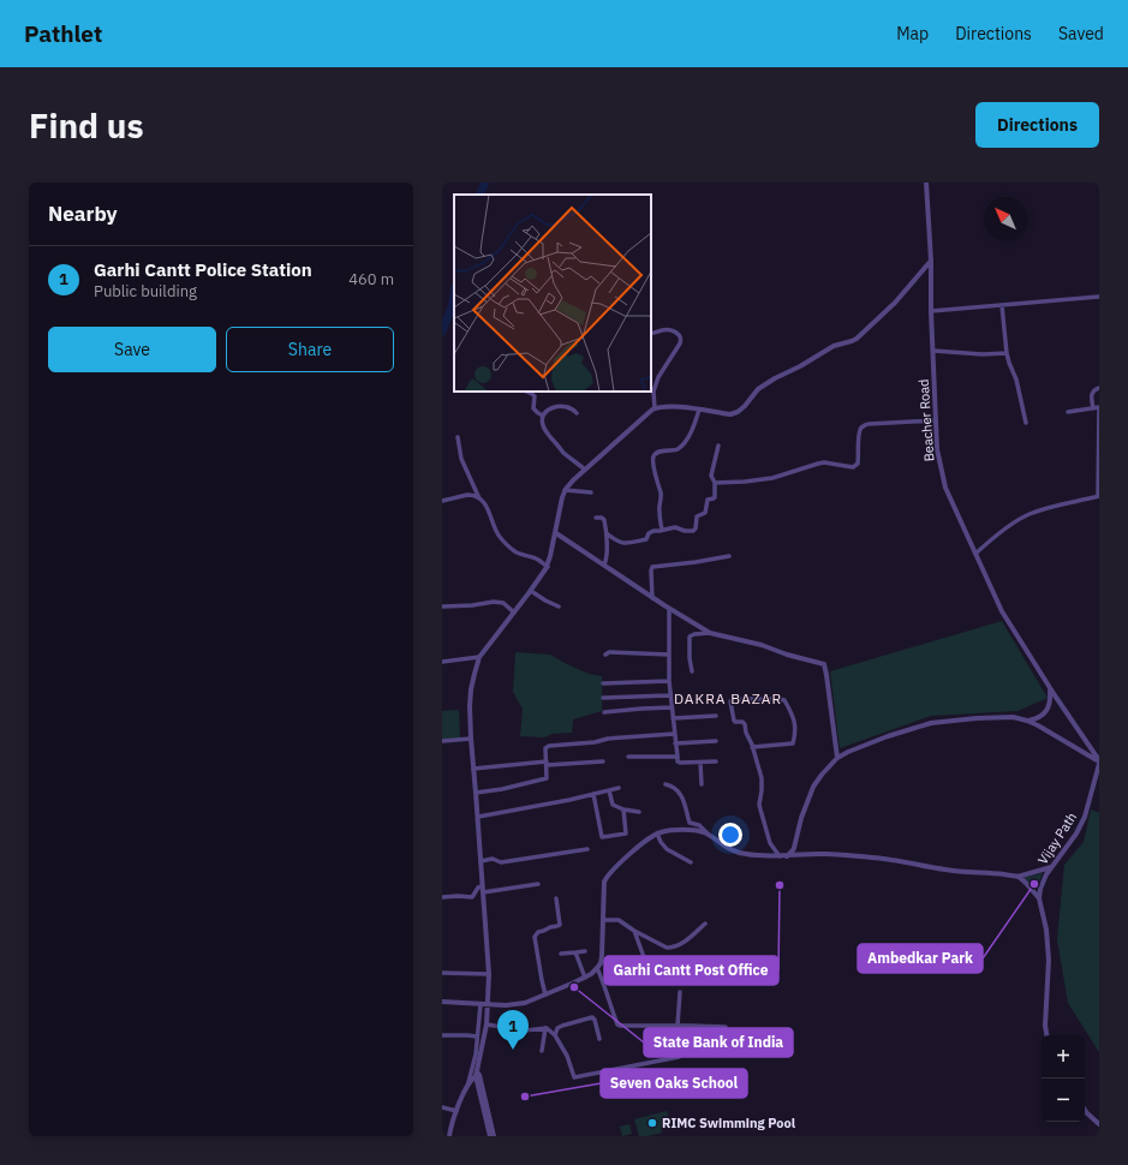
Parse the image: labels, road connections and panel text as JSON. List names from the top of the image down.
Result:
{
  "streets": {
    "street": ["Beacher Road", "Vijay Path"]
  },
  "crossings": [
    ["Beacher Road", "Vijay Path"]
  ],
  "districts": ["DAKRA BAZAR"],
  "places": [
    "Ambedkar Park",
    "Garhi Cantt Post Office",
    "State Bank of India",
    "Seven Oaks School",
    "RIMC Swimming Pool"
  ],
  "north": "top left",
  "page": {
    "header": "Pathlet",
    "nav": ["Map", "Directions", "Saved"],
    "buttons": [
      "Directions",
      ["Save", "Share"]
    ],
    "title": "Find us",
    "heading": "Nearby",
    "list": [
      {
        "mark": "1",
        "name": "Garhi Cantt Police Station",
        "note": "Public building",
        "value": "460 m"
      }
    ],
    "pins": "1",
    "map_buttons": ["+", "−"]
  }
}
